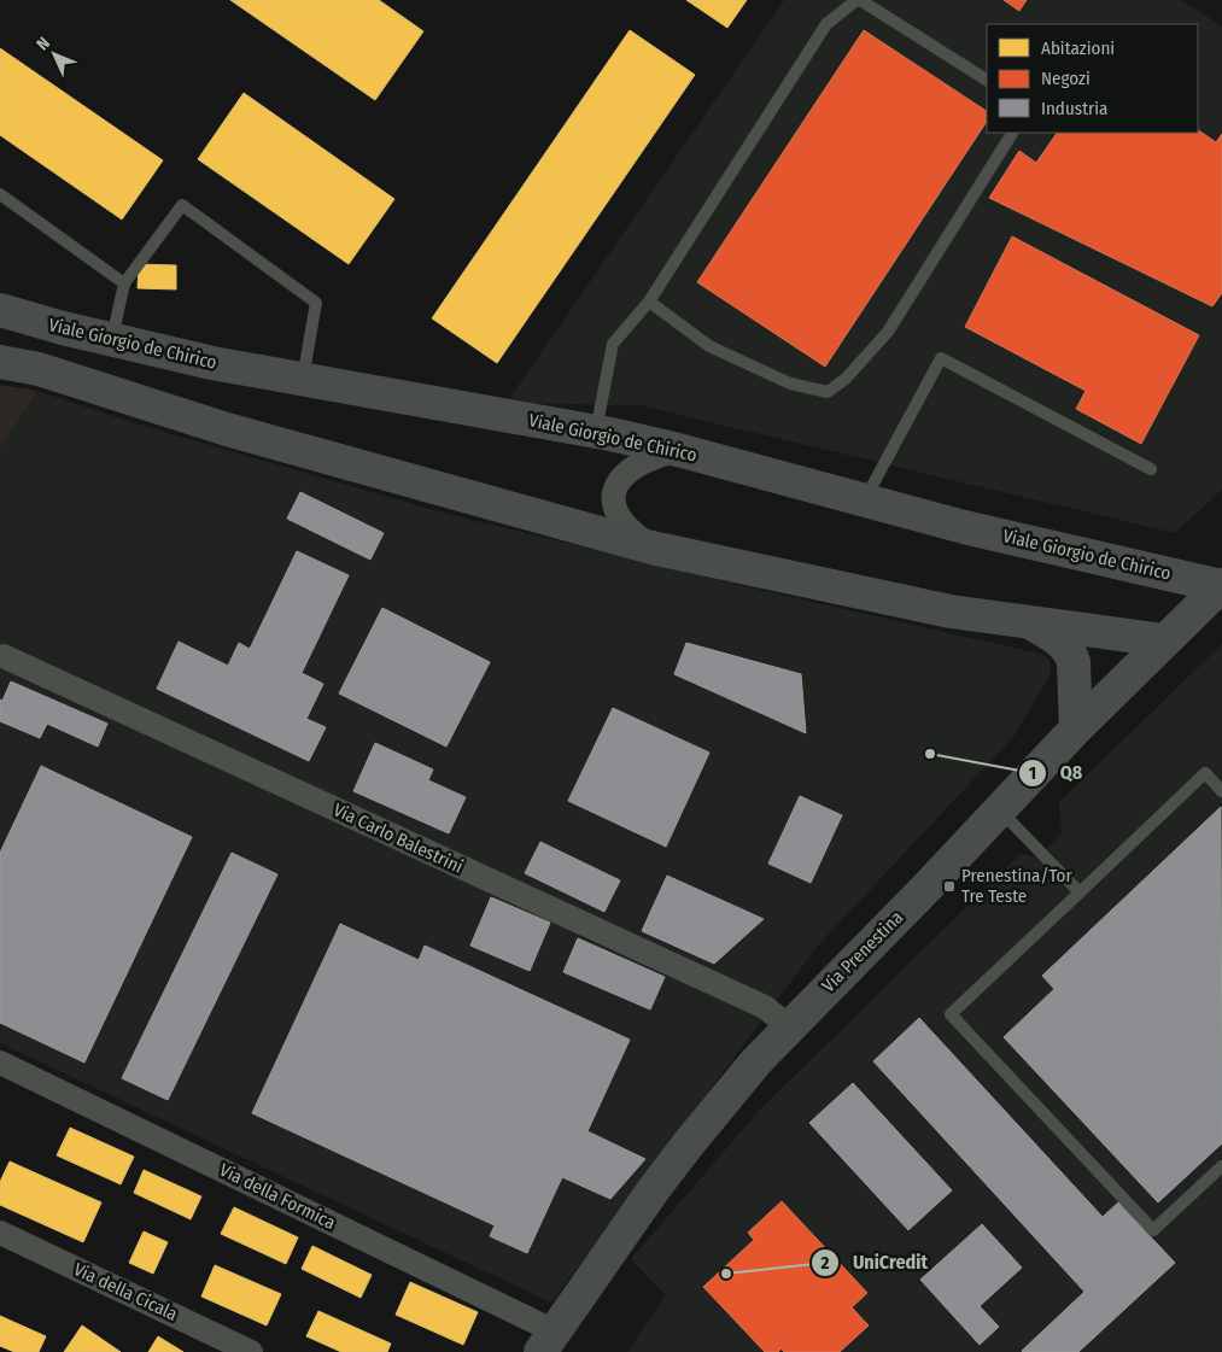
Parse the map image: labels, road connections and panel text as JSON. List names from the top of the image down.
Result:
{
  "streets": {
    "street": [
      "Viale Giorgio de Chirico",
      "Via Carlo Balestrini",
      "Via Prenestina",
      "Via della Formica",
      "Via della Cicala"
    ]
  },
  "crossings": [
    ["Viale Giorgio de Chirico", "Via Prenestina"],
    ["Via Carlo Balestrini", "Via Prenestina"],
    ["Via Prenestina", "Via della Formica"]
  ],
  "places": {
    "other": ["Q8", "UniCredit"],
    "transit": ["Prenestina/Tor Tre Teste"]
  },
  "legend": ["Abitazioni", "Negozi", "Industria"],
  "north": "top left"
}
